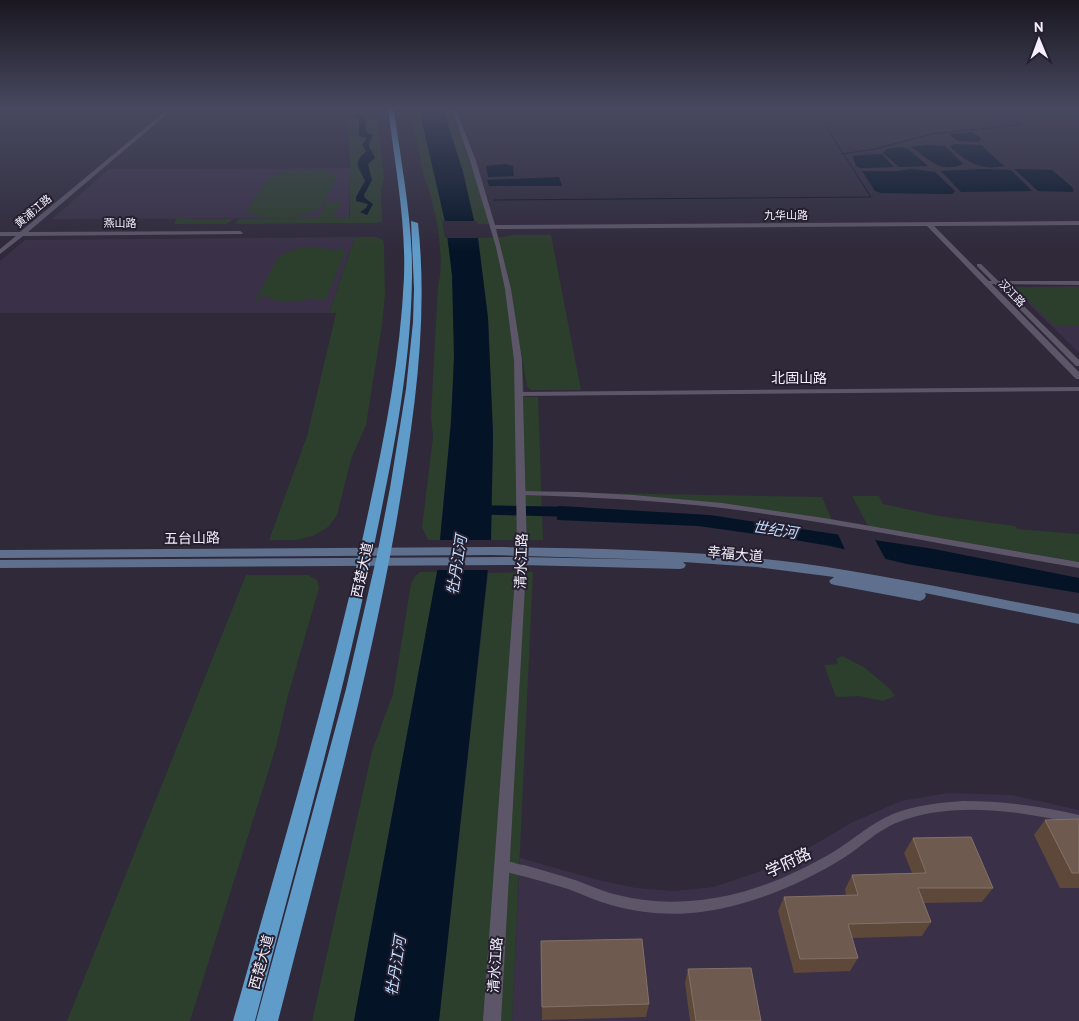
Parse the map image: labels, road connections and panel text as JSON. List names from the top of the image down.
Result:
{
  "streets": {
    "highway": ["西楚大道"],
    "main road": ["五台山路", "幸福大道"],
    "street": [
      "黄浦江路",
      "九华山路",
      "燕山路",
      "汉江路",
      "北固山路",
      "清水江路",
      "学府路"
    ]
  },
  "crossings": [
    ["黄浦江路", "燕山路"],
    ["九华山路", "汉江路"],
    ["九华山路", "清水江路"],
    ["北固山路", "清水江路"],
    ["五台山路", "幸福大道"],
    ["五台山路", "西楚大道"],
    ["幸福大道", "清水江路"],
    ["幸福大道", "西楚大道"],
    ["清水江路", "学府路"]
  ],
  "water": ["世纪河", "牡丹江河"],
  "north": "top"
}
